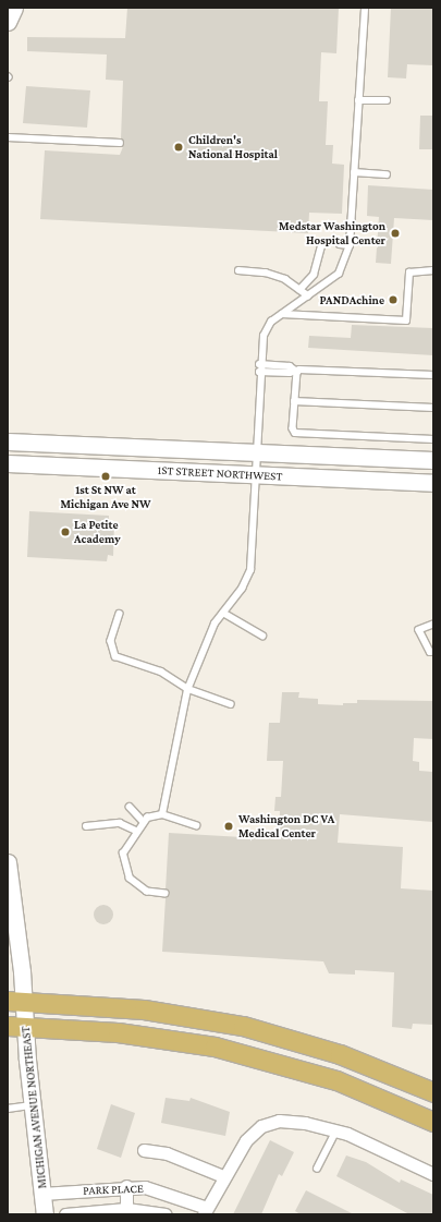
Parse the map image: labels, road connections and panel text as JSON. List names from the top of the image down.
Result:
{
  "streets": {
    "street": ["1ST STREET NORTHWEST", "MICHIGAN AVENUE NORTHEAST", "PARK PLACE"]
  },
  "crossings": [
    ["MICHIGAN AVENUE NORTHEAST", "PARK PLACE"]
  ],
  "places": [
    "Children's National Hospital",
    "Medstar Washington Hospital Center",
    "PANDAchine",
    "1st St NW at Michigan Ave NW",
    "La Petite Academy",
    "Washington DC VA Medical Center"
  ]
}
